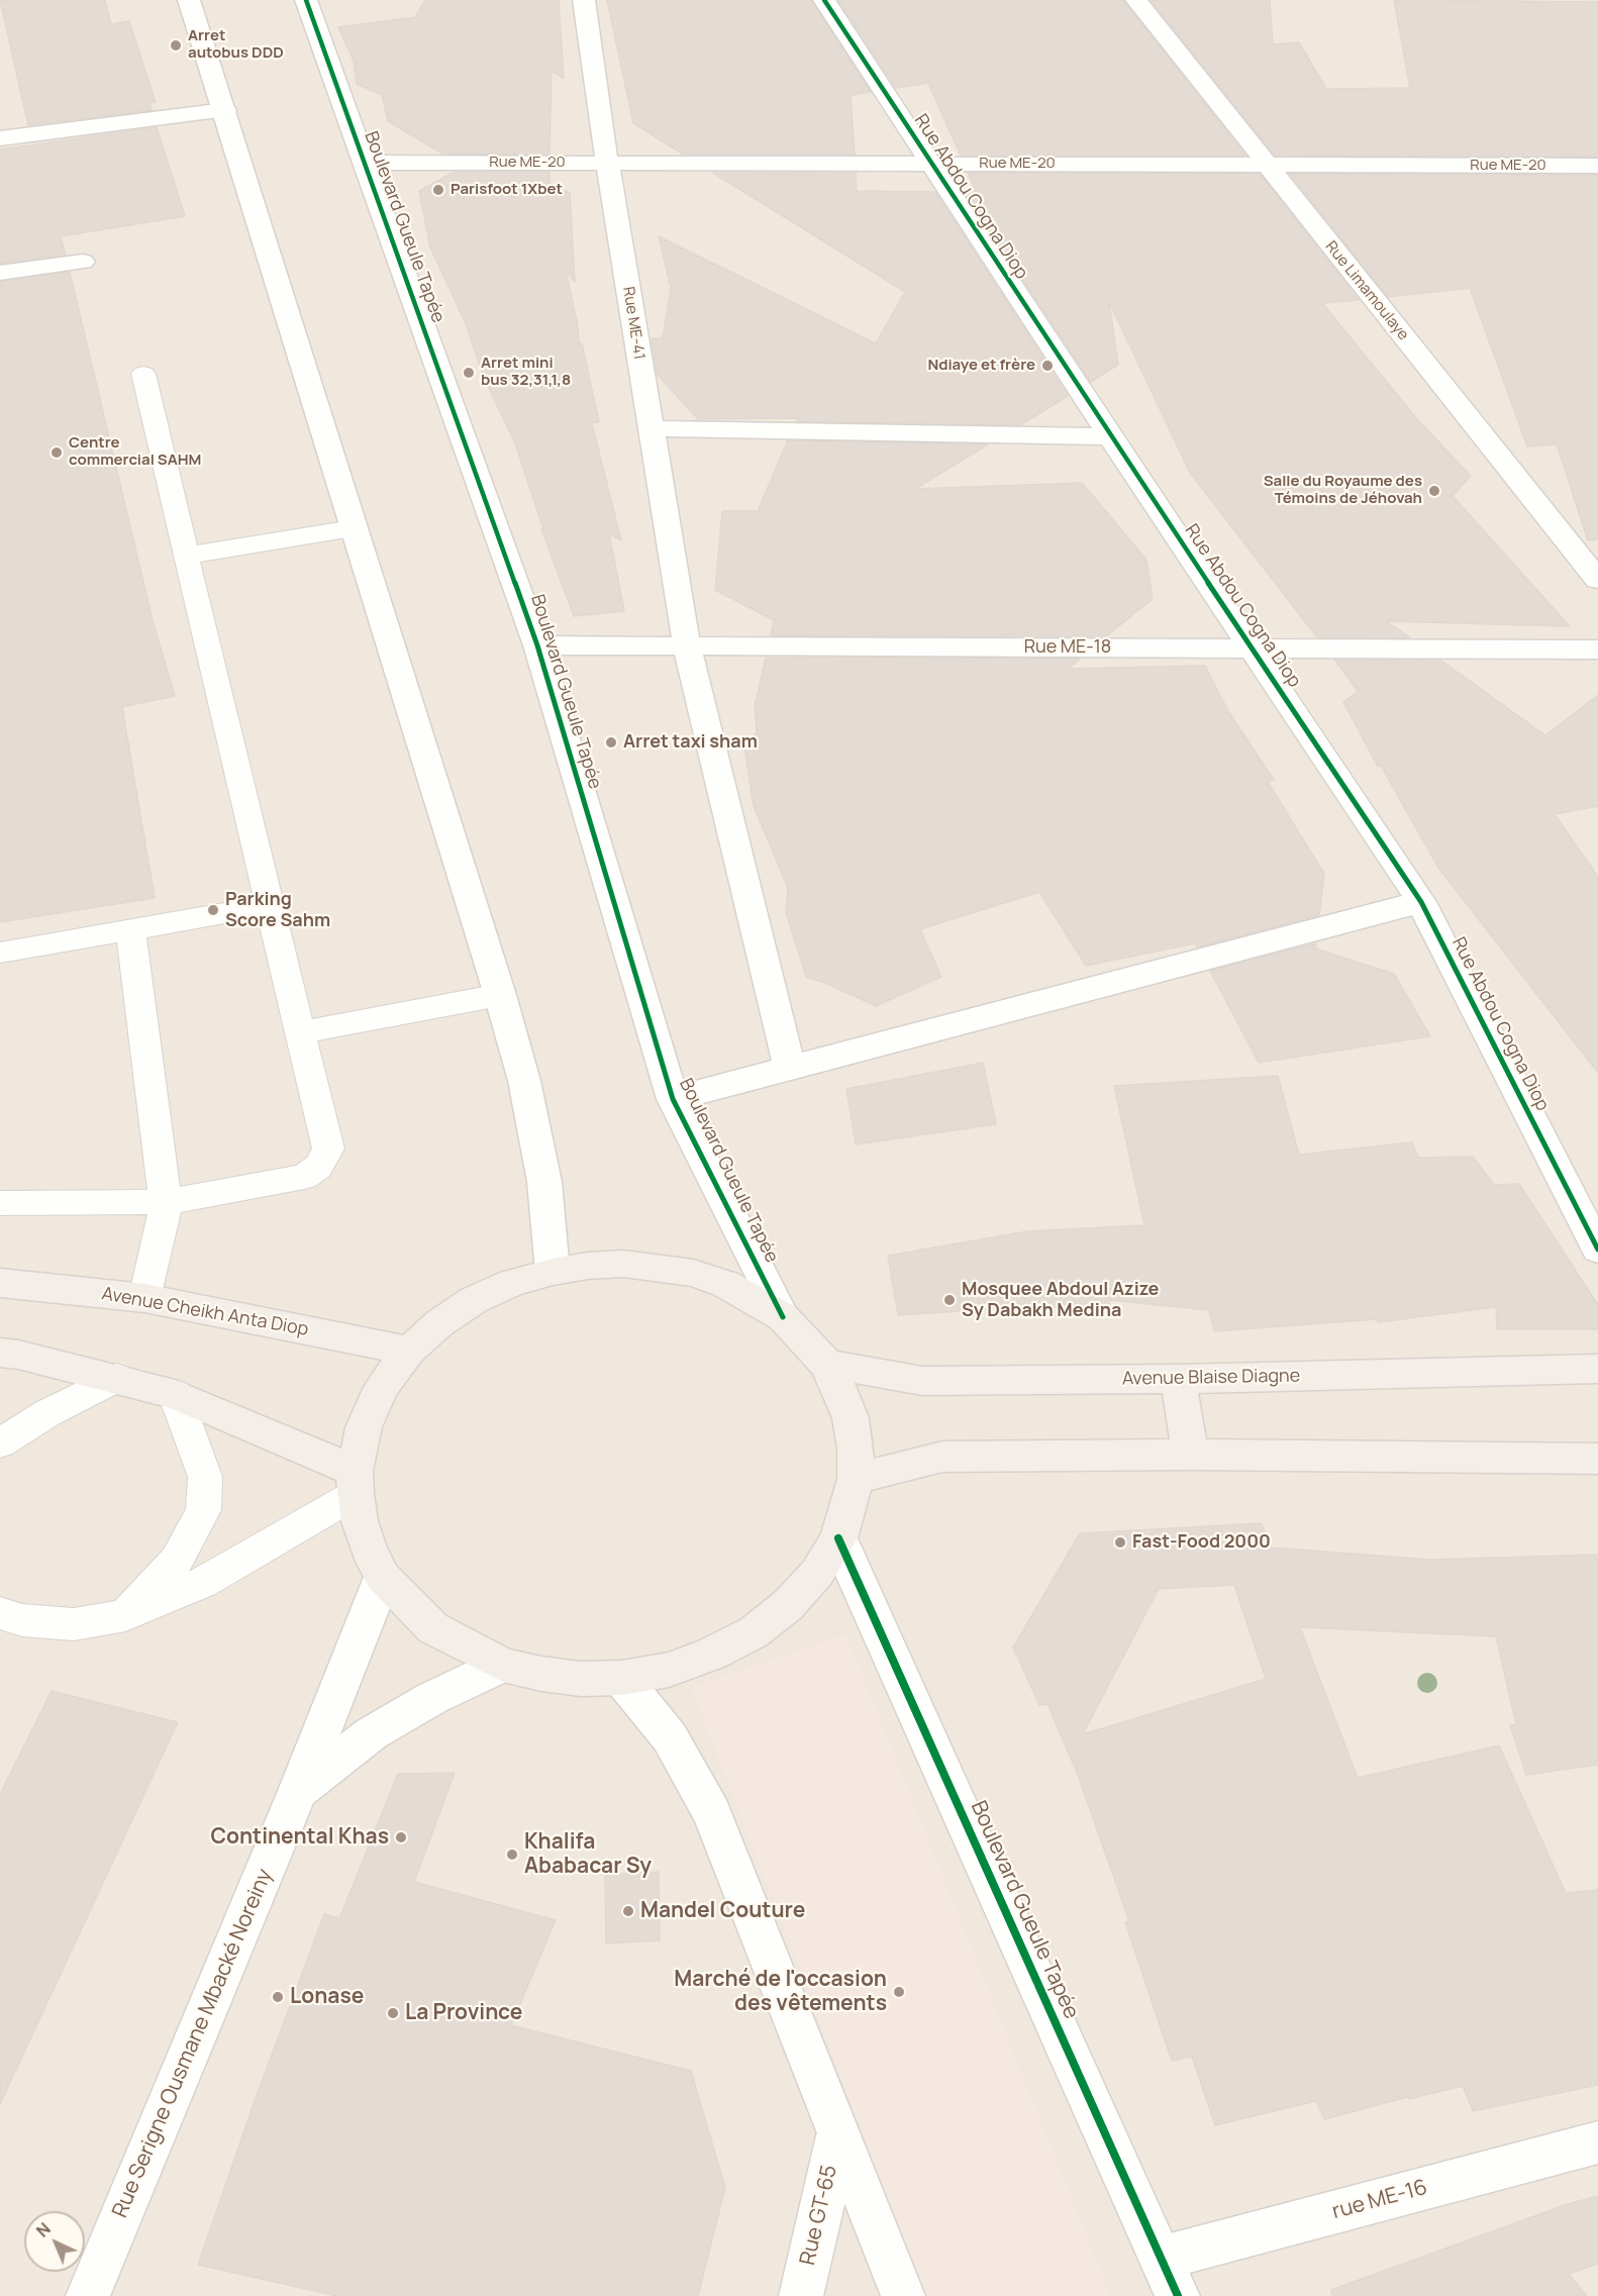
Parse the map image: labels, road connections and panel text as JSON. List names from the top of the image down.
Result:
{
  "streets": {
    "main road": ["Avenue Cheikh Anta Diop", "Avenue Blaise Diagne"],
    "street": [
      "Rue ME-20",
      "Rue Abdou Cogna Diop",
      "Boulevard Gueule Tapée",
      "Rue Limamoulaye",
      "Rue ME-41",
      "Rue ME-18",
      "Rue Serigne Ousmane Mbacké Noreiny",
      "rue ME-16",
      "Rue GT-65"
    ]
  },
  "crossings": [
    ["Rue ME-20", "Rue Abdou Cogna Diop"],
    ["Rue ME-20", "Boulevard Gueule Tapée"],
    ["Rue ME-20", "Rue Limamoulaye"],
    ["Rue ME-20", "Rue ME-41"],
    ["Rue Abdou Cogna Diop", "Rue ME-18"],
    ["Boulevard Gueule Tapée", "Rue ME-18"],
    ["Boulevard Gueule Tapée", "rue ME-16"],
    ["Rue ME-41", "Rue ME-18"]
  ],
  "places": [
    "Arret autobus DDD",
    "Parisfoot 1Xbet",
    "Ndiaye et frère",
    "Arret mini bus 32,31,1,8",
    "Centre commercial SAHM",
    "Salle du Royaume des Témoins de Jéhovah",
    "Arret taxi sham",
    "Parking Score Sahm",
    "Mosquee Abdoul Azize Sy Dabakh Medina",
    "Fast-Food 2000",
    "Continental Khas",
    "Khalifa Ababacar Sy",
    "Mandel Couture",
    "Marché de l'occasion des vêtements",
    "Lonase",
    "La Province"
  ],
  "north": "top left"
}
